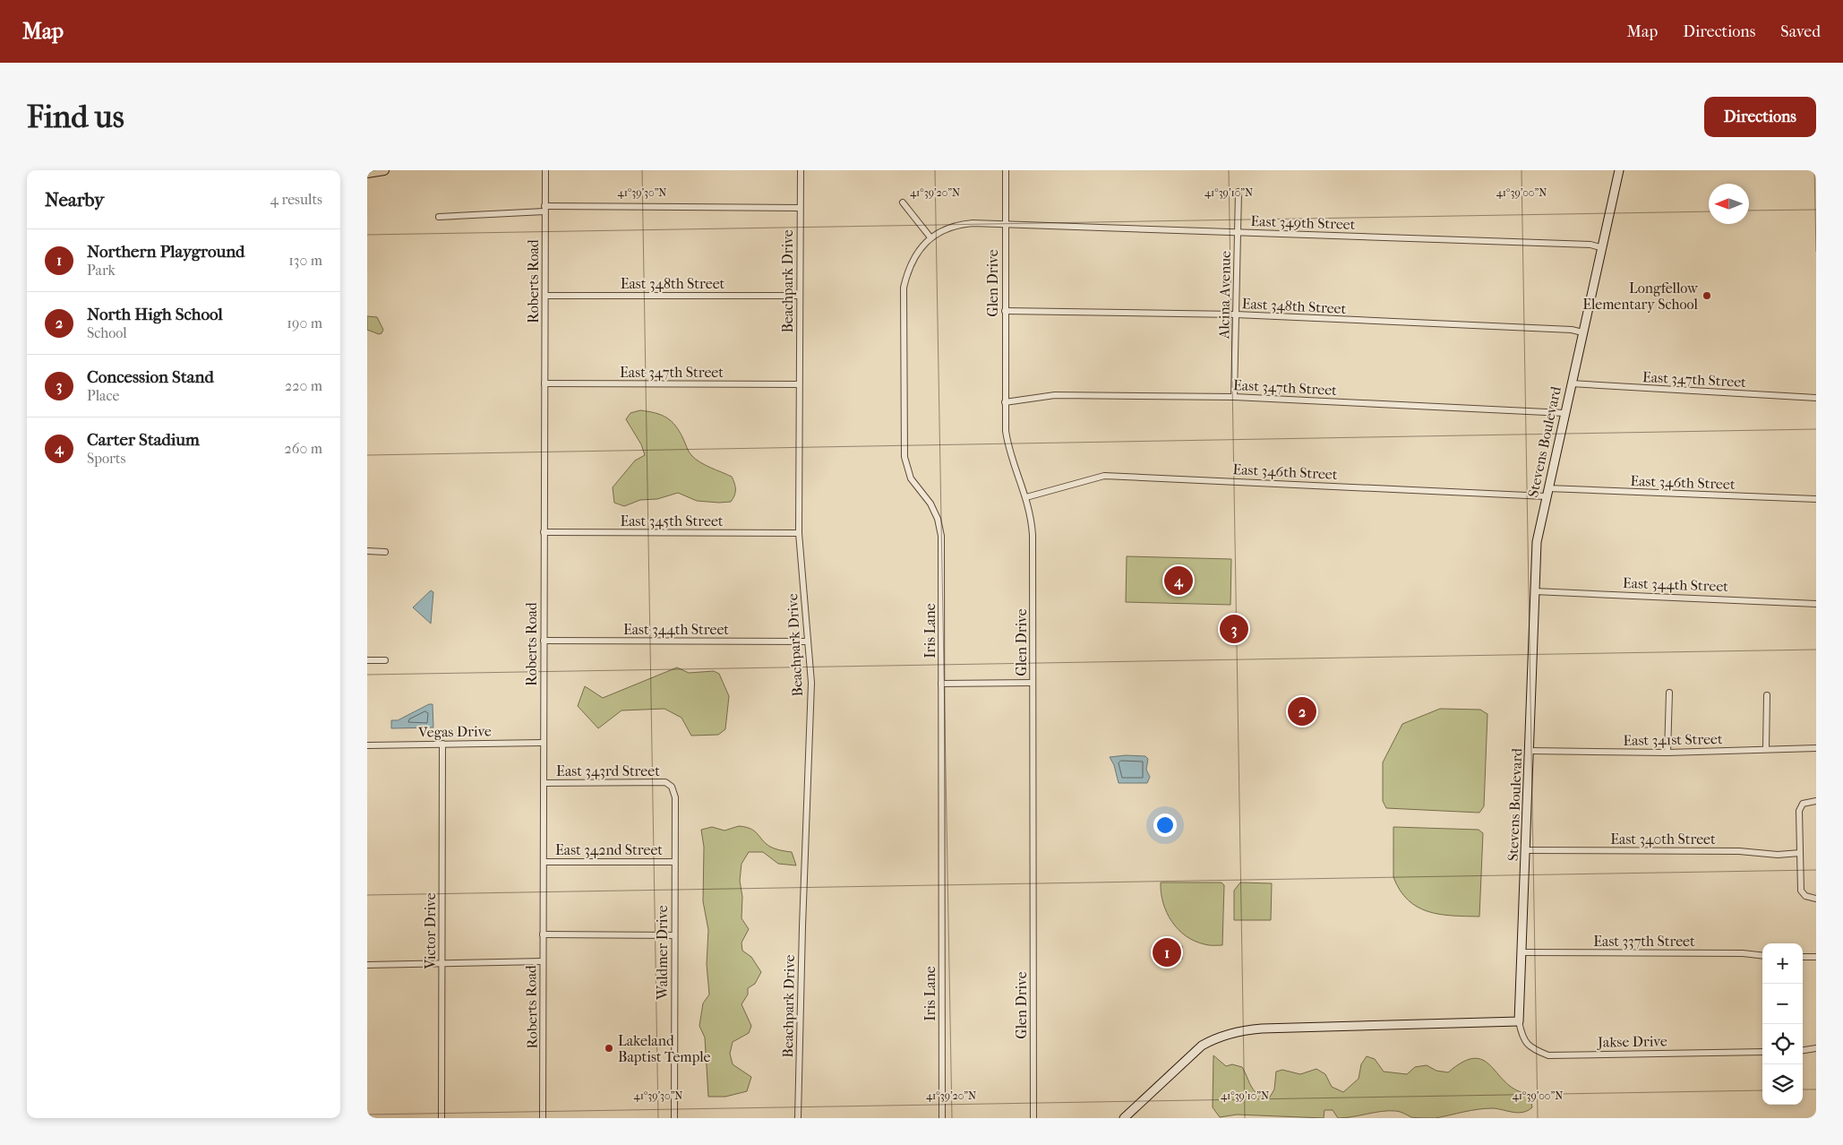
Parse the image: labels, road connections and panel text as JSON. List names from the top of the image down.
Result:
{
  "streets": {
    "street": [
      "East 349th Street",
      "Roberts Road",
      "Beachpark Drive",
      "East 348th Street",
      "Glen Drive",
      "Alcina Avenue",
      "East 347th Street",
      "Stevens Boulevard",
      "East 346th Street",
      "East 345th Street",
      "East 344th Street",
      "Iris Lane",
      "Vegas Drive",
      "East 341st Street",
      "East 343rd Street",
      "East 340th Street",
      "East 342nd Street",
      "Victor Drive",
      "East 337th Street",
      "Waldmer Drive",
      "Jakse Drive"
    ]
  },
  "crossings": [
    ["East 349th Street", "Glen Drive"],
    ["East 349th Street", "Alcina Avenue"],
    ["East 349th Street", "Stevens Boulevard"],
    ["East 349th Street", "Iris Lane"],
    ["Roberts Road", "East 348th Street"],
    ["Roberts Road", "East 347th Street"],
    ["Roberts Road", "East 345th Street"],
    ["Roberts Road", "East 344th Street"],
    ["Roberts Road", "Vegas Drive"],
    ["Roberts Road", "East 343rd Street"],
    ["Roberts Road", "East 342nd Street"],
    ["Beachpark Drive", "East 348th Street"],
    ["Beachpark Drive", "East 347th Street"],
    ["Beachpark Drive", "East 345th Street"],
    ["Beachpark Drive", "East 344th Street"],
    ["East 348th Street", "Glen Drive"],
    ["East 348th Street", "Alcina Avenue"],
    ["East 348th Street", "Stevens Boulevard"],
    ["Glen Drive", "East 347th Street"],
    ["Glen Drive", "East 346th Street"],
    ["Glen Drive", "Iris Lane"],
    ["Alcina Avenue", "East 347th Street"],
    ["East 347th Street", "Stevens Boulevard"],
    ["Stevens Boulevard", "East 346th Street"],
    ["Stevens Boulevard", "East 344th Street"],
    ["Stevens Boulevard", "East 341st Street"],
    ["Stevens Boulevard", "East 340th Street"],
    ["Stevens Boulevard", "East 337th Street"],
    ["Stevens Boulevard", "Jakse Drive"],
    ["Vegas Drive", "Victor Drive"],
    ["East 343rd Street", "Waldmer Drive"],
    ["East 342nd Street", "Waldmer Drive"]
  ],
  "places": ["Longfellow Elementary School", "Lakeland Baptist Temple"],
  "north": "left",
  "page": {
    "header": "Map",
    "nav": ["Map", "Directions", "Saved"],
    "buttons": "Directions",
    "title": "Find us",
    "heading": ["Nearby", "4 results"],
    "list": [
      {
        "mark": "1",
        "name": "Northern Playground",
        "note": "Park",
        "value": "130 m"
      },
      {
        "mark": "2",
        "name": "North High School",
        "note": "School",
        "value": "190 m"
      },
      {
        "mark": "3",
        "name": "Concession Stand",
        "note": "Place",
        "value": "220 m"
      },
      {
        "mark": "4",
        "name": "Carter Stadium",
        "note": "Sports",
        "value": "260 m"
      }
    ],
    "pins": [
      "4",
      "3",
      "2",
      "1"
    ],
    "map_buttons": ["+", "−"]
  },
  "coordinates": [
    "41°39'30\"N",
    "41°39'20\"N",
    "41°39'10\"N",
    "41°39'00\"N"
  ]
}
